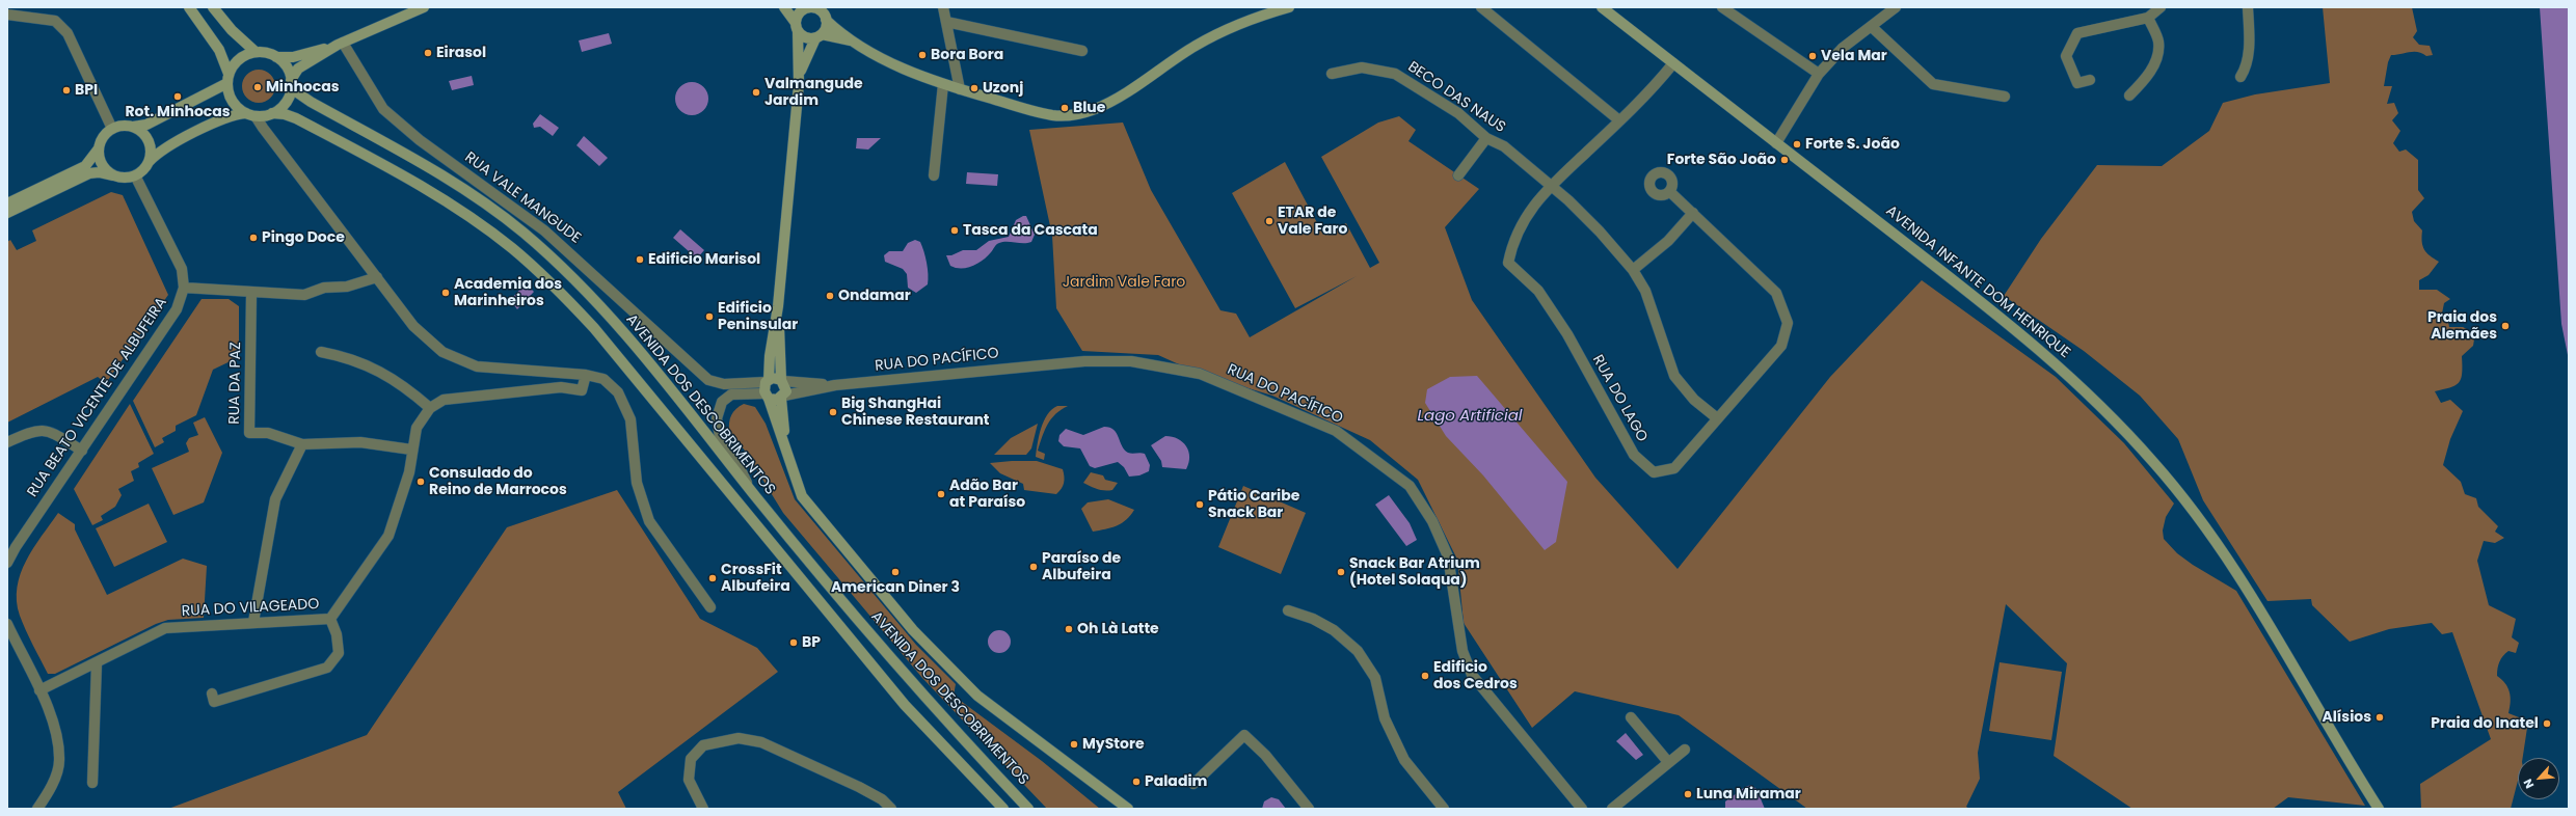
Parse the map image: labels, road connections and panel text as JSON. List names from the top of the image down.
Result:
{
  "streets": {
    "street": [
      "BECO DAS NAUS",
      "RUA VALE MANGUDE",
      "AVENIDA INFANTE DOM HENRIQUE",
      "RUA DO PACÍFICO",
      "RUA DA PAZ",
      "RUA BEATO VICENTE DE ALBUFEIRA",
      "RUA DO LAGO",
      "AVENIDA DOS DESCOBRIMENTOS",
      "RUA DO VILAGEADO"
    ]
  },
  "crossings": [
    ["BECO DAS NAUS", "RUA DO LAGO"],
    ["AVENIDA INFANTE DOM HENRIQUE", "RUA DO LAGO"],
    ["RUA DA PAZ", "RUA DO VILAGEADO"]
  ],
  "water": ["Lago Artificial"],
  "parks": ["Jardim Vale Faro"],
  "places": [
    "Eirasol",
    "Bora Bora",
    "Vela Mar",
    "Minhocas",
    "Uzonj",
    "BPI",
    "Valmangude Jardim",
    "Rot. Minhocas",
    "Blue",
    "Forte S. João",
    "Forte São João",
    "ETAR de Vale Faro",
    "Tasca da Cascata",
    "Pingo Doce",
    "Edificio Marisol",
    "Academia dos Marinheiros",
    "Ondamar",
    "Edificio Peninsular",
    "Praia dos Alemães",
    "Big ShangHai Chinese Restaurant",
    "Consulado do Reino de Marrocos",
    "Adão Bar at Paraíso",
    "Pátio Caribe Snack Bar",
    "Paraíso de Albufeira",
    "American Diner 3",
    "Snack Bar Atrium (Hotel Solaqua)",
    "CrossFit Albufeira",
    "Oh Là Latte",
    "BP",
    "Edificio dos Cedros",
    "Alísios",
    "Praia do Inatel",
    "MyStore",
    "Paladim",
    "Luna Miramar"
  ],
  "north": "bottom left"
}
